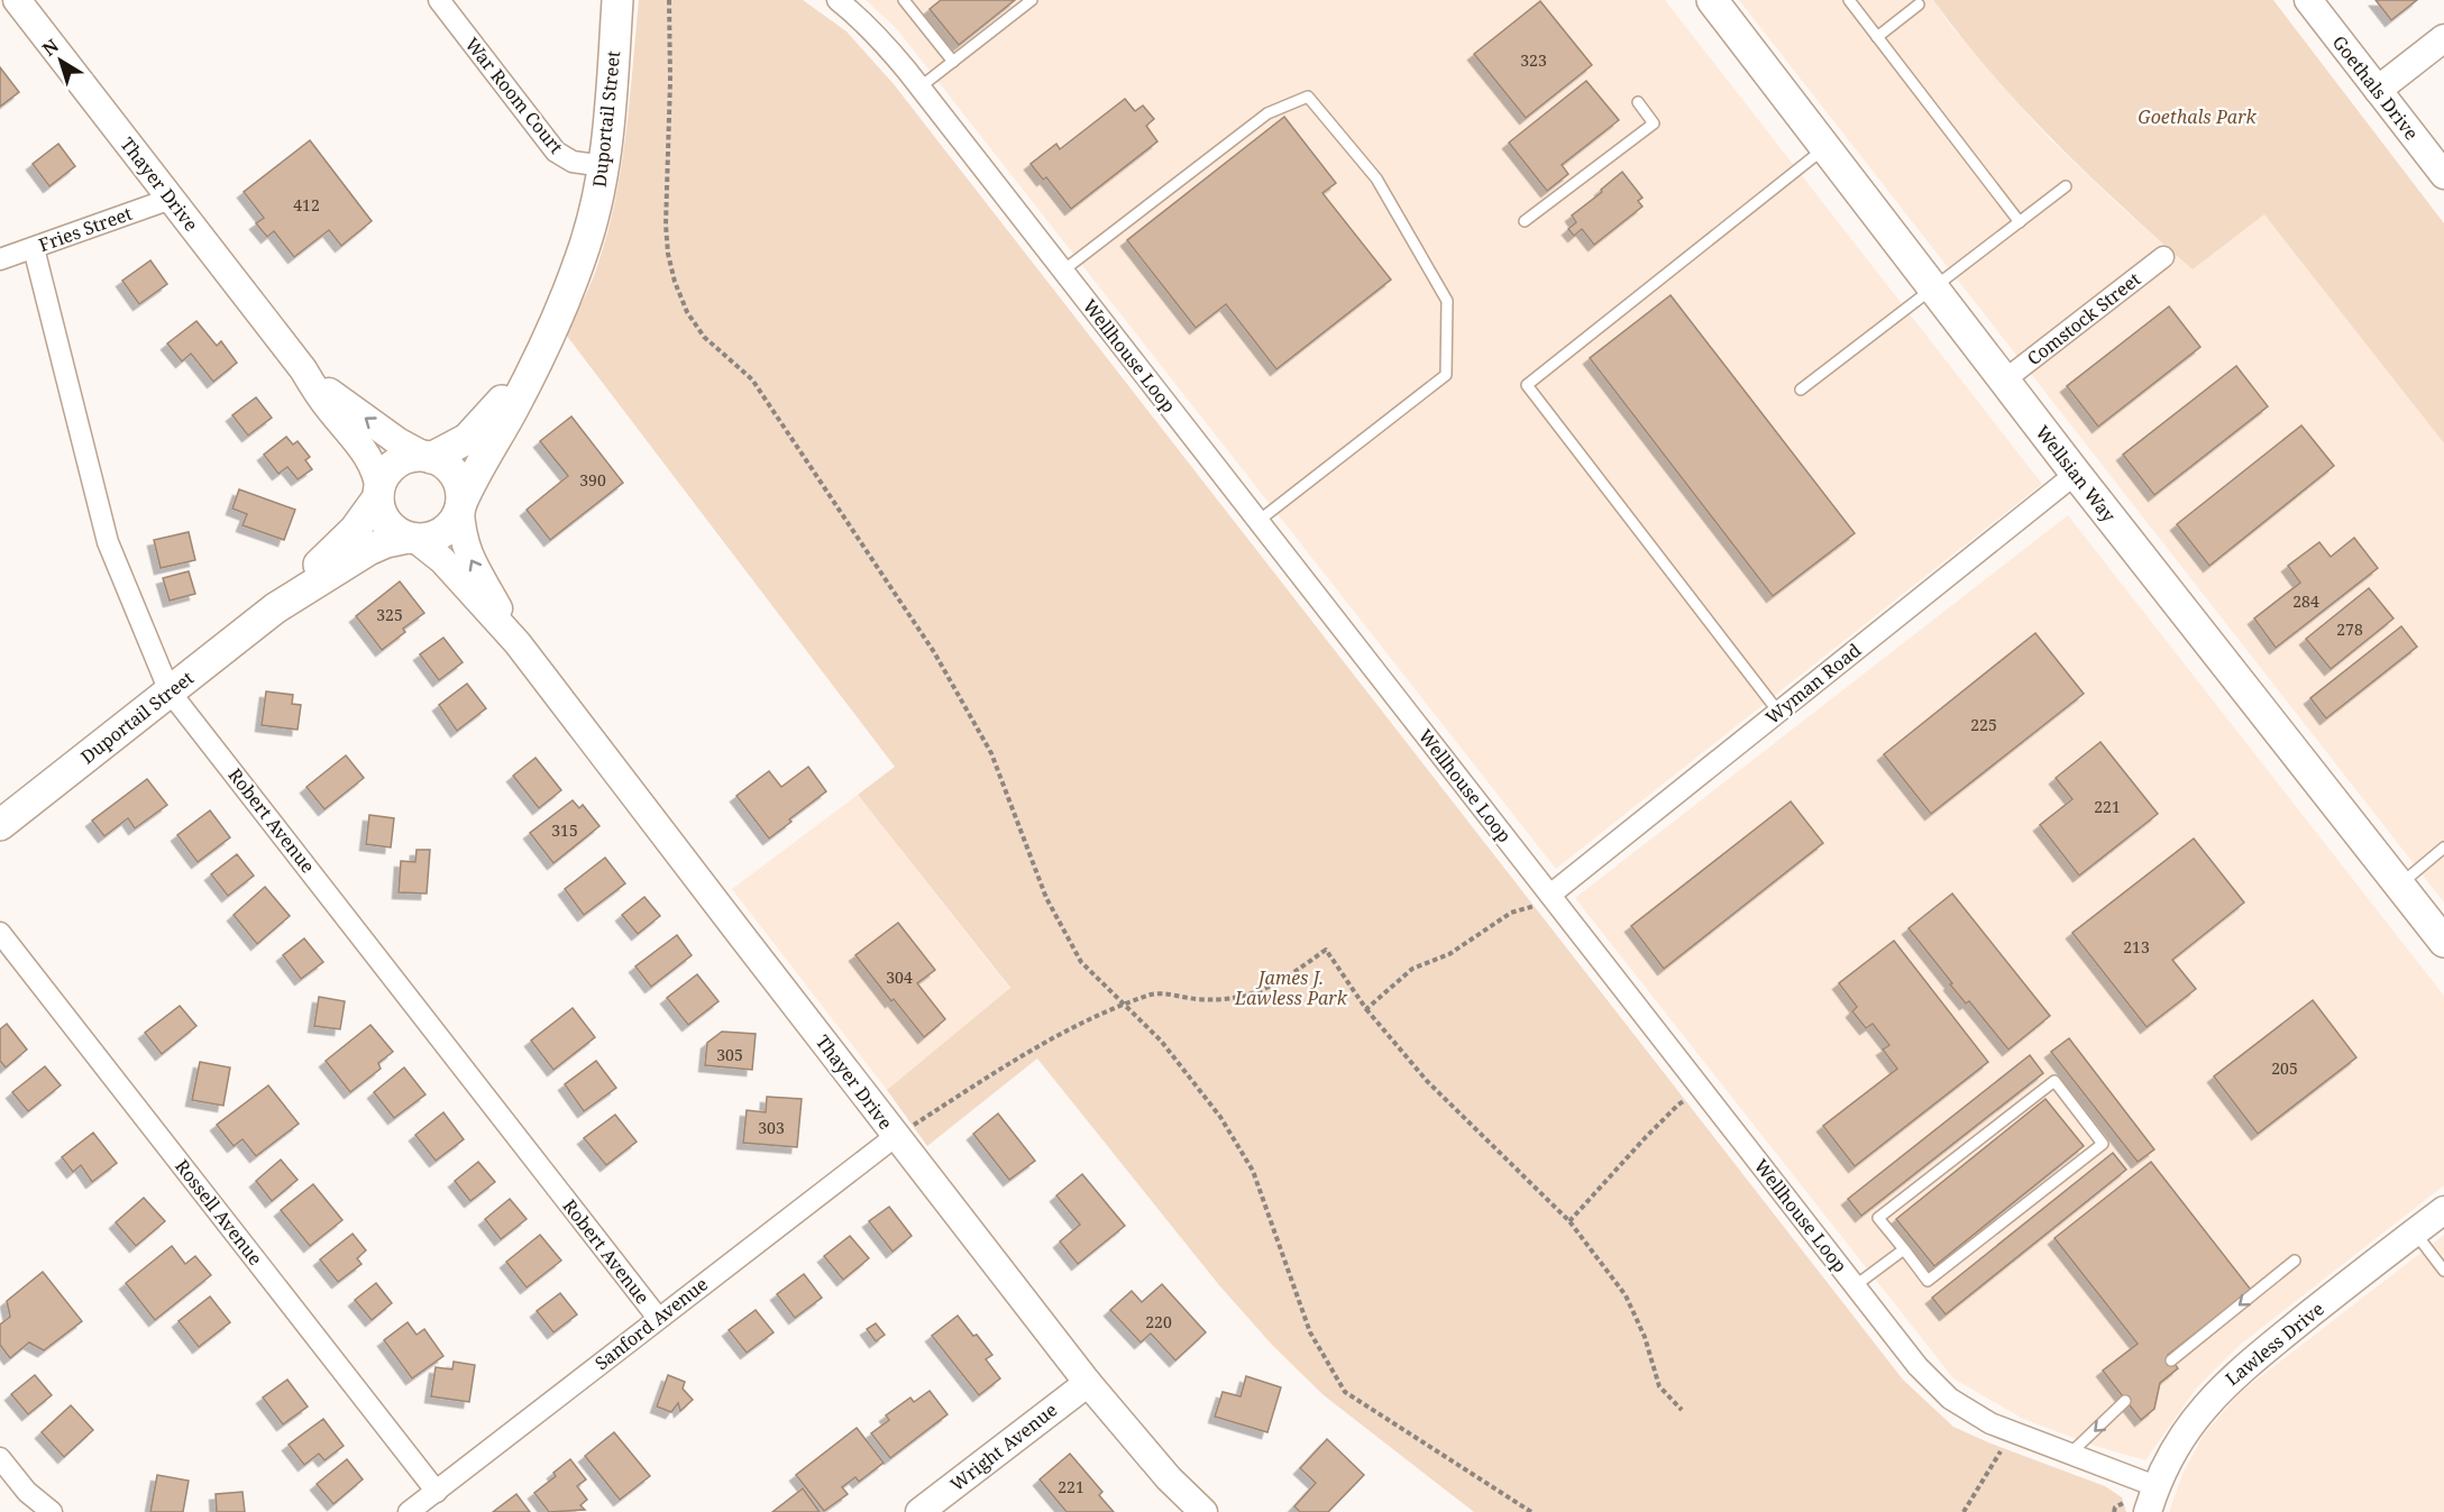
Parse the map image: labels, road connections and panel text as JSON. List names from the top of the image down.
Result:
{
  "streets": {
    "main road": ["Duportail Street", "Wellsian Way"],
    "street": [
      "Goethals Drive",
      "War Room Court",
      "Thayer Drive",
      "Fries Street",
      "Comstock Street",
      "Wellhouse Loop",
      "Wyman Road",
      "Robert Avenue",
      "Rossell Avenue",
      "Sanford Avenue",
      "Lawless Drive",
      "Wright Avenue"
    ]
  },
  "crossings": [
    ["War Room Court", "Duportail Street"],
    ["Duportail Street", "Thayer Drive"],
    ["Duportail Street", "Robert Avenue"],
    ["Thayer Drive", "Fries Street"],
    ["Thayer Drive", "Sanford Avenue"],
    ["Thayer Drive", "Wright Avenue"],
    ["Fries Street", "Robert Avenue"],
    ["Comstock Street", "Wellsian Way"],
    ["Wellhouse Loop", "Wyman Road"],
    ["Wellhouse Loop", "Lawless Drive"],
    ["Wellsian Way", "Wyman Road"],
    ["Robert Avenue", "Sanford Avenue"],
    ["Rossell Avenue", "Sanford Avenue"]
  ],
  "parks": ["Goethals Park", "James J. Lawless Park"],
  "house_numbers": [
    "323",
    "412",
    "390",
    "284",
    "325",
    "278",
    "225",
    "221",
    "315",
    "213",
    "304",
    "305",
    "205",
    "303",
    "220",
    "221"
  ],
  "north": "top left"
}
